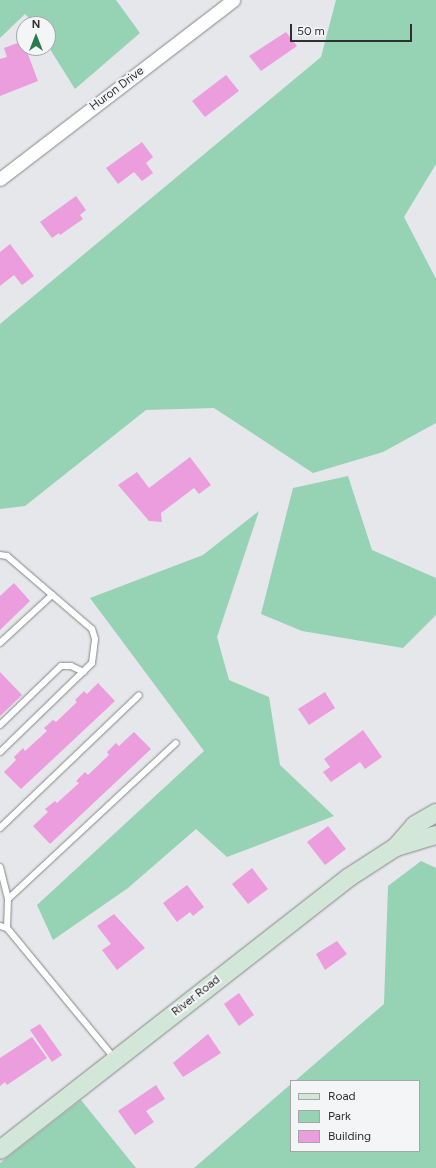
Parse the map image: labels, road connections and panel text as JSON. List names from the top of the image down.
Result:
{
  "streets": {
    "street": ["Huron Drive", "River Road"]
  },
  "legend": ["Road", "Park", "Building"],
  "scale_bar": "50 m",
  "north": "top"
}
